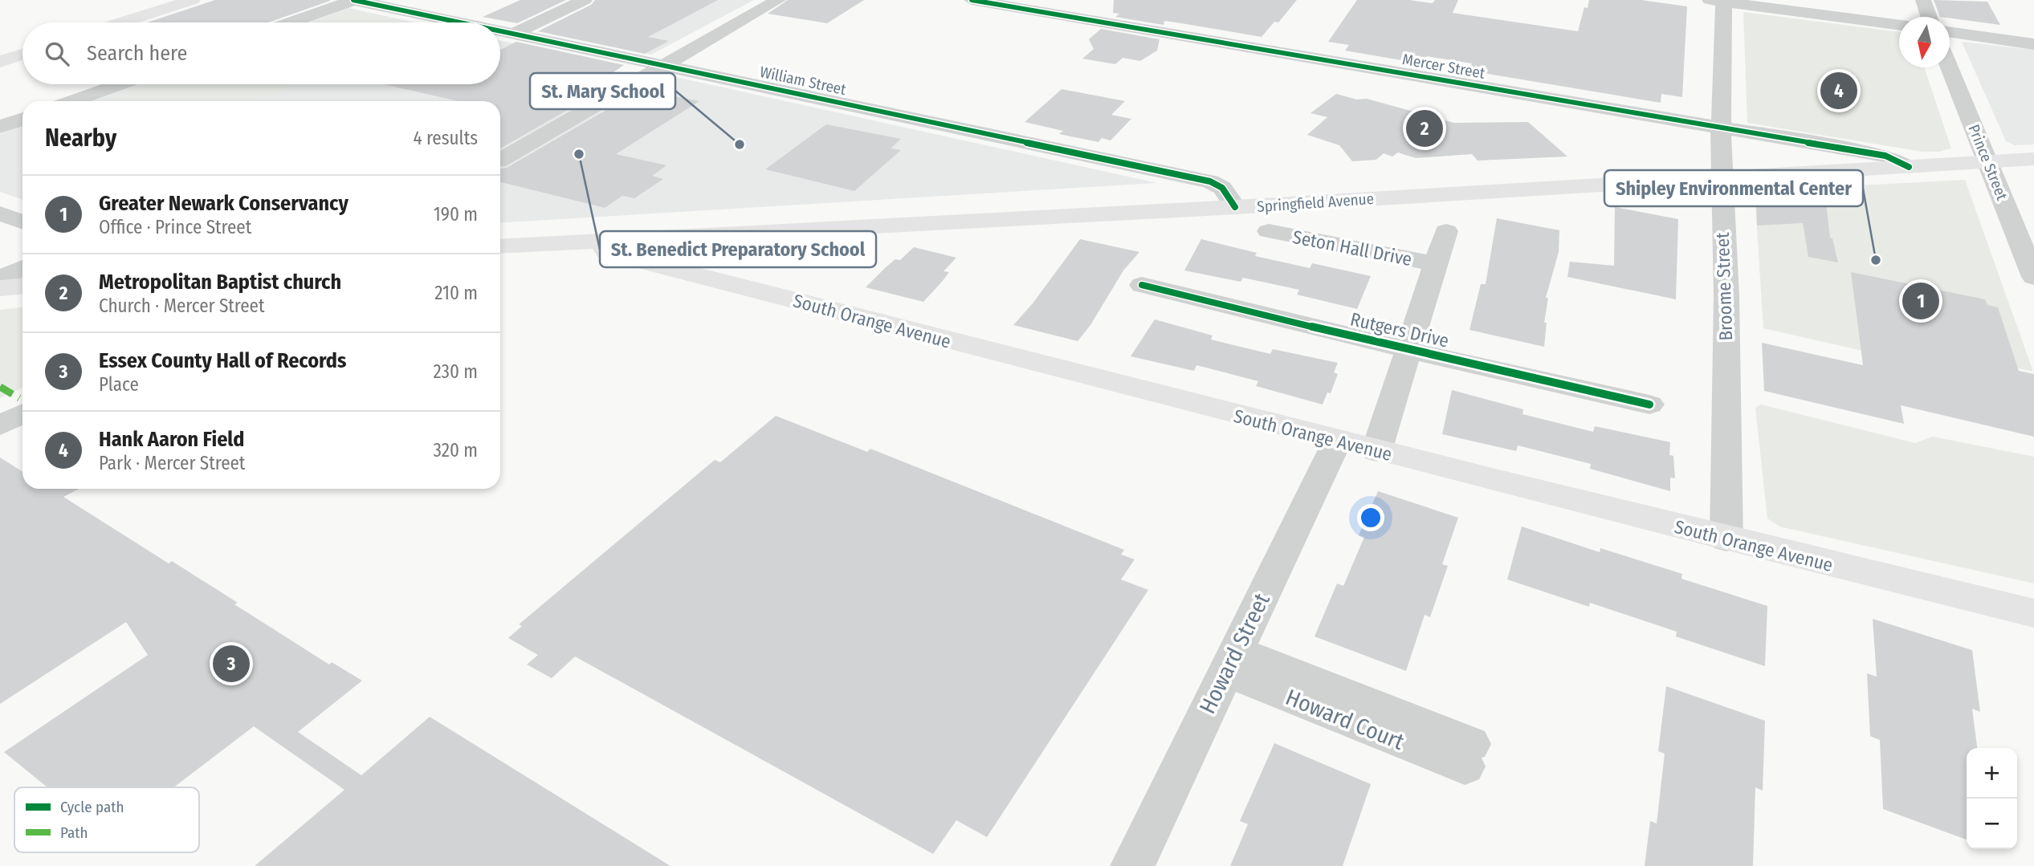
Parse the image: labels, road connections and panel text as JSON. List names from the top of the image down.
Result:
{
  "streets": {
    "main road": ["Springfield Avenue", "South Orange Avenue"],
    "street": [
      "Mercer Street",
      "William Street",
      "Prince Street",
      "Seton Hall Drive",
      "Broome Street",
      "Rutgers Drive",
      "Howard Street",
      "Howard Court"
    ]
  },
  "crossings": [
    ["Mercer Street", "Springfield Avenue"],
    ["Mercer Street", "Broome Street"],
    ["William Street", "Springfield Avenue"],
    ["Prince Street", "Springfield Avenue"],
    ["Springfield Avenue", "Broome Street"],
    ["Springfield Avenue", "South Orange Avenue"],
    ["Seton Hall Drive", "South Orange Avenue"],
    ["Seton Hall Drive", "Rutgers Drive"],
    ["Broome Street", "South Orange Avenue"],
    ["South Orange Avenue", "Howard Street"],
    ["Howard Street", "Howard Court"]
  ],
  "places": ["St. Mary School", "St. Benedict Preparatory School", "Shipley Environmental Center"],
  "legend": ["Cycle path", "Path"],
  "north": "bottom",
  "page": {
    "search": "Search here",
    "pins": [
      "4",
      "2",
      "1",
      "3"
    ],
    "heading": ["Nearby", "4 results"],
    "list": [
      {
        "mark": "1",
        "name": "Greater Newark Conservancy",
        "note": "Office · Prince Street",
        "value": "190 m"
      },
      {
        "mark": "2",
        "name": "Metropolitan Baptist church",
        "note": "Church · Mercer Street",
        "value": "210 m"
      },
      {
        "mark": "3",
        "name": "Essex County Hall of Records",
        "note": "Place",
        "value": "230 m"
      },
      {
        "mark": "4",
        "name": "Hank Aaron Field",
        "note": "Park · Mercer Street",
        "value": "320 m"
      }
    ],
    "map_buttons": ["+", "−"]
  }
}
